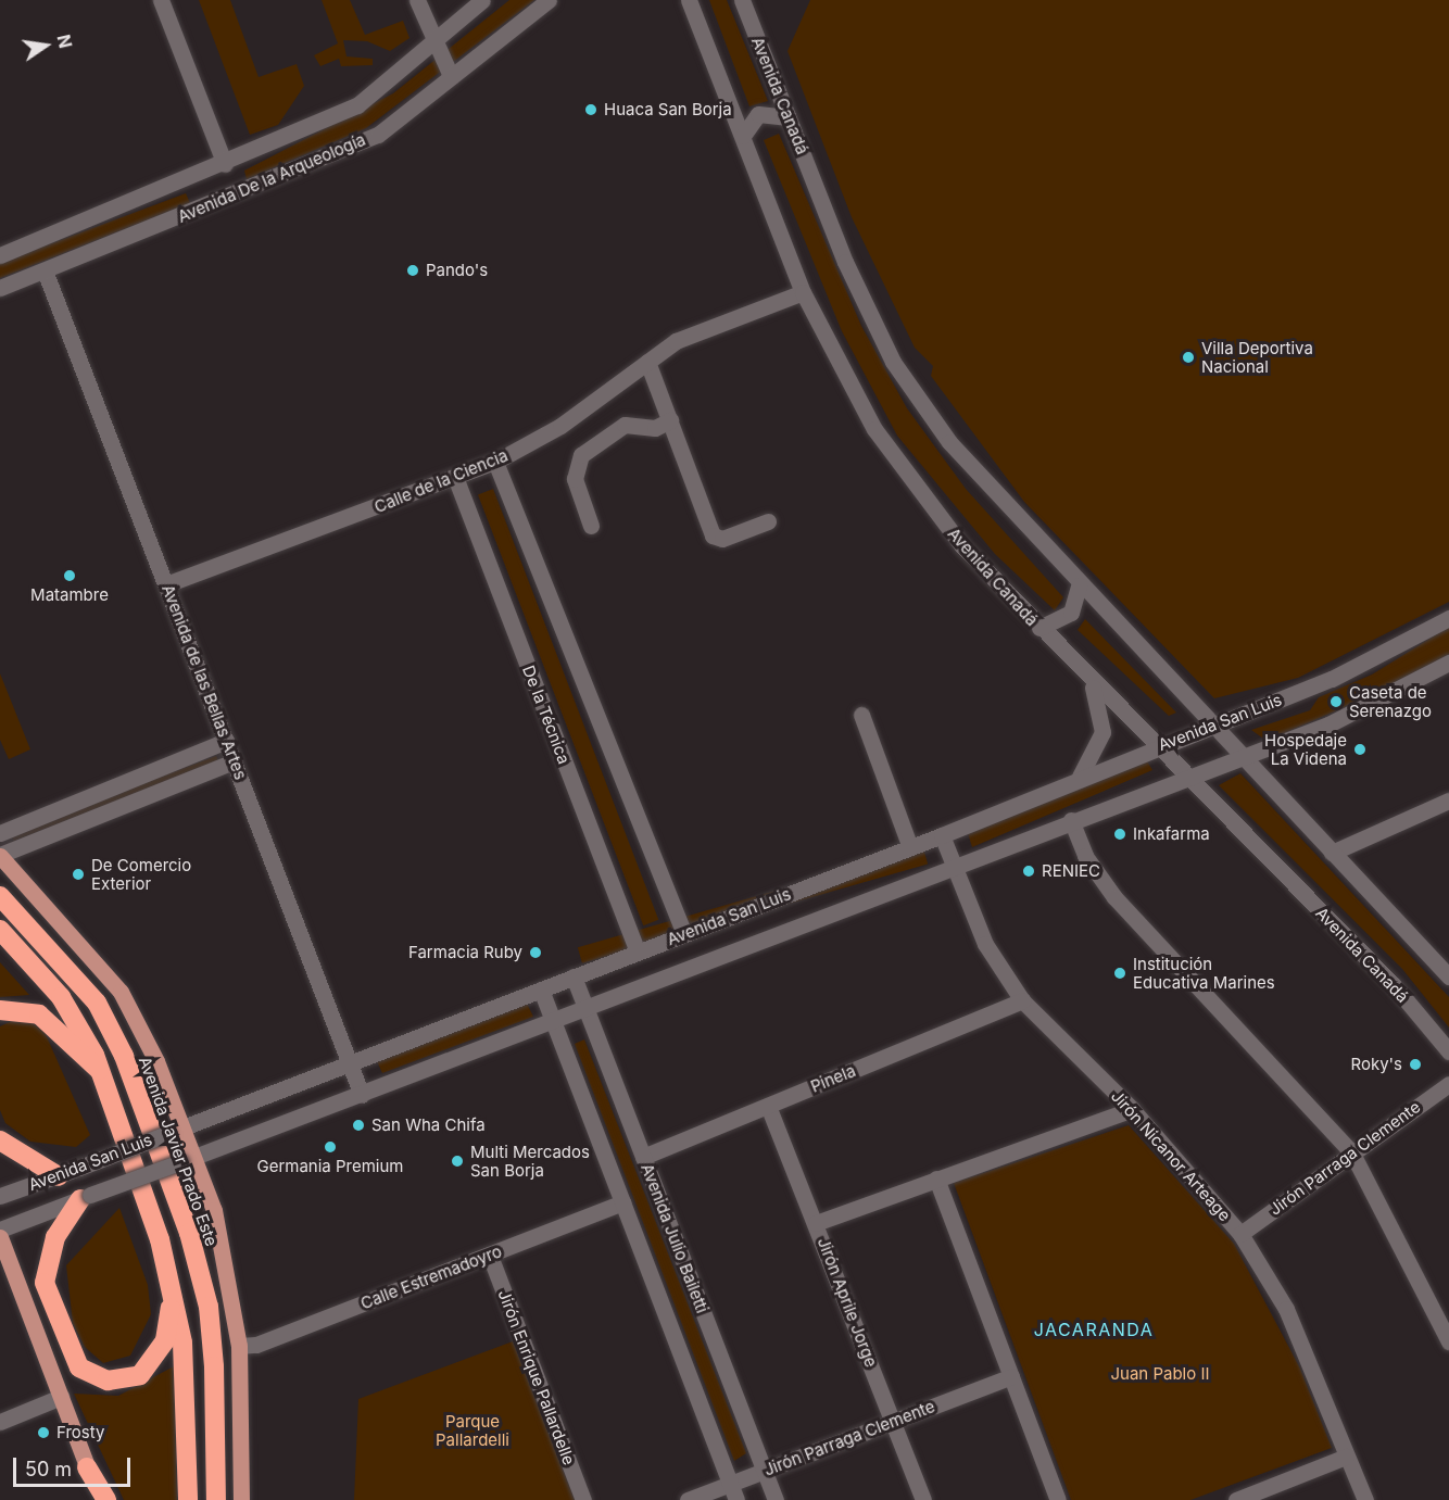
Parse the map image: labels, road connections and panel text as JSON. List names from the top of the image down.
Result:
{
  "streets": {
    "highway": ["Avenida Javier Prado Este"],
    "street": [
      "Avenida Canadá",
      "Avenida De la Arqueología",
      "Calle de la Ciencia",
      "Avenida de las Bellas Artes",
      "De la Técnica",
      "Avenida San Luis",
      "Pinela",
      "Jirón Nicanor Arteage",
      "Jirón Parraga Clemente",
      "Avenida Julio Bailetti",
      "Calle Estremadoyro",
      "Jirón Aprile Jorge",
      "Jirón Enrique Pallardelle"
    ]
  },
  "crossings": [
    ["Avenida Canadá", "Calle de la Ciencia"],
    ["Avenida Canadá", "Avenida San Luis"],
    ["Avenida De la Arqueología", "Avenida de las Bellas Artes"],
    ["Calle de la Ciencia", "Avenida de las Bellas Artes"],
    ["Calle de la Ciencia", "De la Técnica"],
    ["Avenida de las Bellas Artes", "Avenida San Luis"],
    ["De la Técnica", "Avenida San Luis"],
    ["Avenida San Luis", "Avenida Javier Prado Este"],
    ["Avenida San Luis", "Jirón Nicanor Arteage"],
    ["Avenida San Luis", "Avenida Julio Bailetti"],
    ["Pinela", "Jirón Nicanor Arteage"],
    ["Pinela", "Avenida Julio Bailetti"],
    ["Pinela", "Jirón Aprile Jorge"],
    ["Avenida Javier Prado Este", "Calle Estremadoyro"],
    ["Jirón Nicanor Arteage", "Jirón Parraga Clemente"],
    ["Jirón Parraga Clemente", "Avenida Julio Bailetti"],
    ["Jirón Parraga Clemente", "Jirón Aprile Jorge"],
    ["Calle Estremadoyro", "Jirón Enrique Pallardelle"]
  ],
  "districts": ["JACARANDA"],
  "parks": ["Juan Pablo II", "Parque Pallardelli"],
  "places": [
    "Huaca San Borja",
    "Pando's",
    "Villa Deportiva Nacional",
    "Matambre",
    "Caseta de Serenazgo",
    "Hospedaje La Videna",
    "Inkafarma",
    "RENIEC",
    "De Comercio Exterior",
    "Farmacia Ruby",
    "Institución Educativa Marines",
    "Roky's",
    "San Wha Chifa",
    "Germania Premium",
    "Multi Mercados San Borja",
    "Frosty"
  ],
  "scale_bar": "50 m",
  "north": "right"
}
